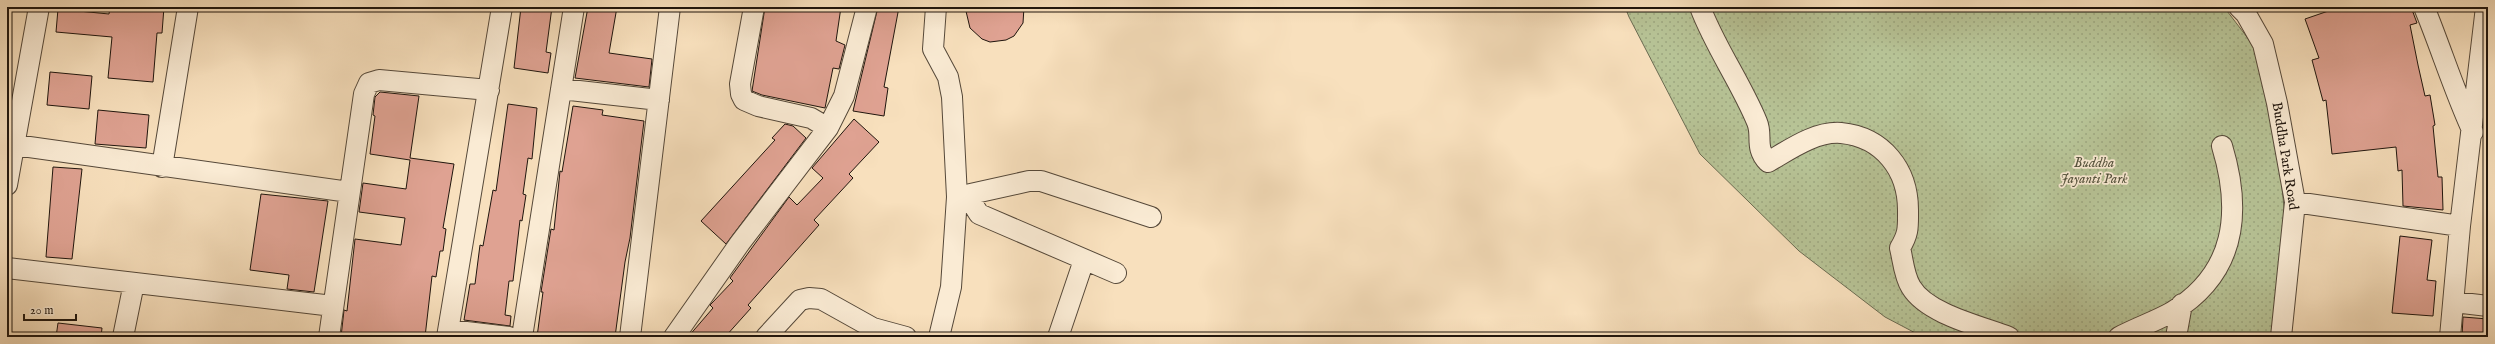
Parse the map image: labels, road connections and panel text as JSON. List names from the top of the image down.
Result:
{
  "streets": {
    "street": ["Buddha Park Road"]
  },
  "parks": ["Buddha Jayanti Park"],
  "scale_bar": "20 m"
}
